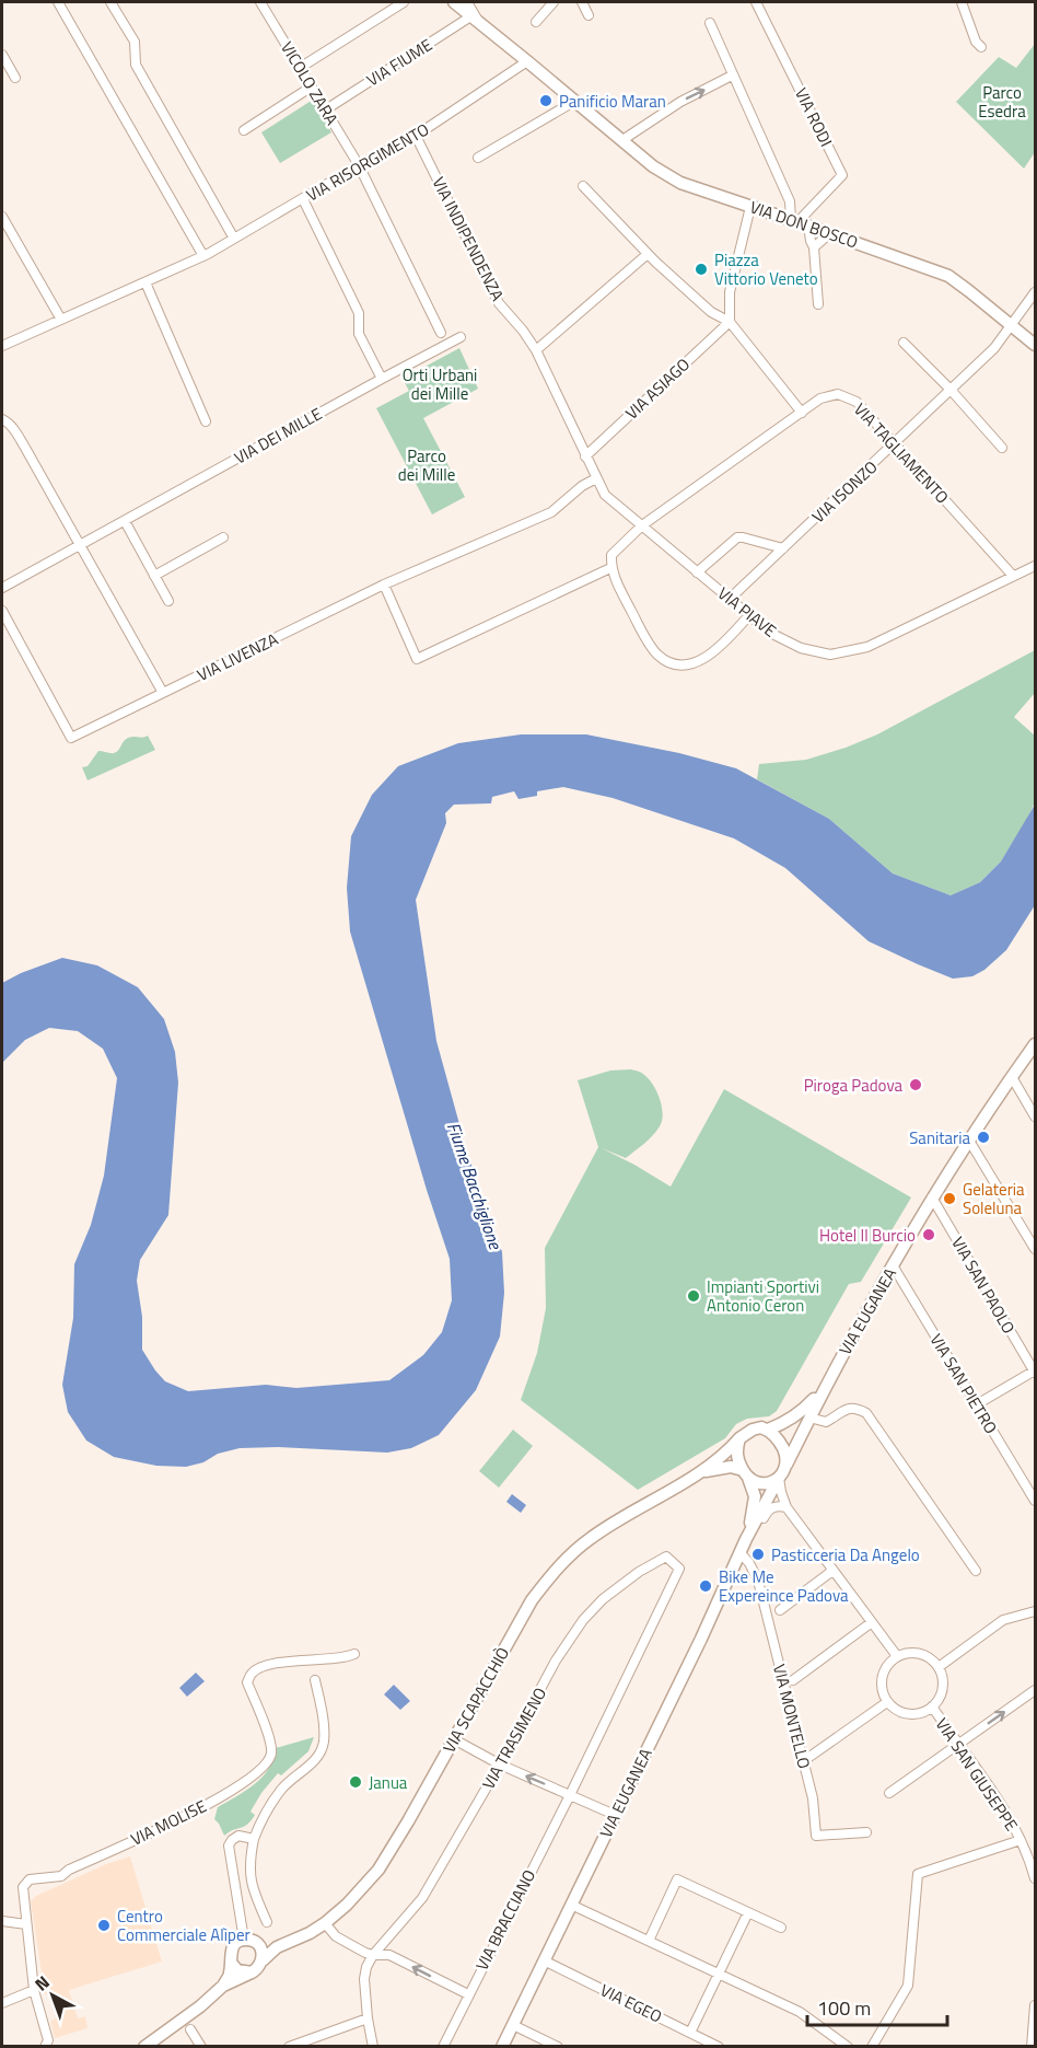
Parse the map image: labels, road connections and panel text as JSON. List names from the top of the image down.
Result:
{
  "streets": {
    "street": [
      "VIA FIUME",
      "VICOLO ZARA",
      "VIA RODI",
      "VIA RISORGIMENTO",
      "VIA DON BOSCO",
      "VIA INDIPENDENZA",
      "VIA ASIAGO",
      "VIA DEI MILLE",
      "VIA TAGLIAMENTO",
      "VIA ISONZO",
      "VIA PIAVE",
      "VIA LIVENZA",
      "VIA SAN PAOLO",
      "VIA EUGANEA",
      "VIA SAN PIETRO",
      "VIA SCAPACCHIÒ",
      "VIA MONTELLO",
      "VIA TRASIMENO",
      "VIA SAN GIUSEPPE",
      "VIA MOLISE",
      "VIA BRACCIANO",
      "VIA EGEO"
    ]
  },
  "crossings": [
    ["VIA FIUME", "VICOLO ZARA"],
    ["VIA FIUME", "VIA DON BOSCO"],
    ["VICOLO ZARA", "VIA RISORGIMENTO"],
    ["VIA RODI", "VIA DON BOSCO"],
    ["VIA RISORGIMENTO", "VIA DON BOSCO"],
    ["VIA RISORGIMENTO", "VIA INDIPENDENZA"],
    ["VIA DON BOSCO", "VIA ISONZO"],
    ["VIA INDIPENDENZA", "VIA ASIAGO"],
    ["VIA INDIPENDENZA", "VIA PIAVE"],
    ["VIA INDIPENDENZA", "VIA LIVENZA"],
    ["VIA TAGLIAMENTO", "VIA ISONZO"],
    ["VIA TAGLIAMENTO", "VIA PIAVE"],
    ["VIA ISONZO", "VIA PIAVE"],
    ["VIA PIAVE", "VIA LIVENZA"],
    ["VIA SAN PAOLO", "VIA EUGANEA"],
    ["VIA EUGANEA", "VIA SAN PIETRO"],
    ["VIA EUGANEA", "VIA SCAPACCHIÒ"],
    ["VIA EUGANEA", "VIA MONTELLO"],
    ["VIA EUGANEA", "VIA EGEO"],
    ["VIA TRASIMENO", "VIA BRACCIANO"]
  ],
  "water": ["Fiume Bacchiglione"],
  "parks": ["Parco Esedra", "Orti Urbani dei Mille", "Parco dei Mille"],
  "places": [
    "Panificio Maran",
    "Piazza Vittorio Veneto",
    "Piroga Padova",
    "Sanitaria",
    "Gelateria Soleluna",
    "Hotel Il Burcio",
    "Impianti Sportivi Antonio Ceron",
    "Pasticceria Da Angelo",
    "Bike Me Expereince Padova",
    "Janua",
    "Centro Commerciale Alìper"
  ],
  "scale_bar": "100 m",
  "north": "top left"
}
